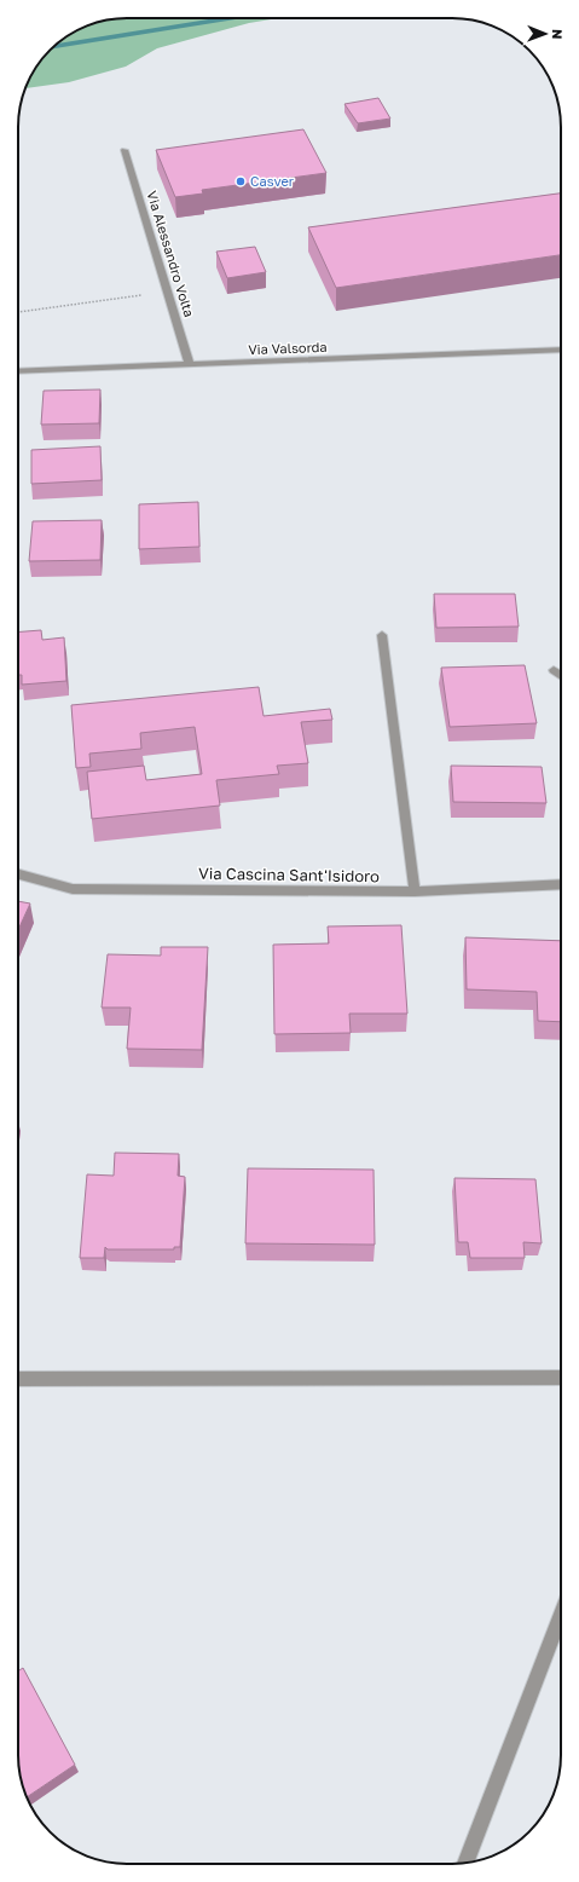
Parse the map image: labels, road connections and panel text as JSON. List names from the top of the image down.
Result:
{
  "streets": {
    "street": ["Via Alessandro Volta", "Via Valsorda", "Via Cascina Sant'Isidoro"]
  },
  "crossings": [
    ["Via Alessandro Volta", "Via Valsorda"]
  ],
  "places": ["Casver"],
  "north": "right"
}
